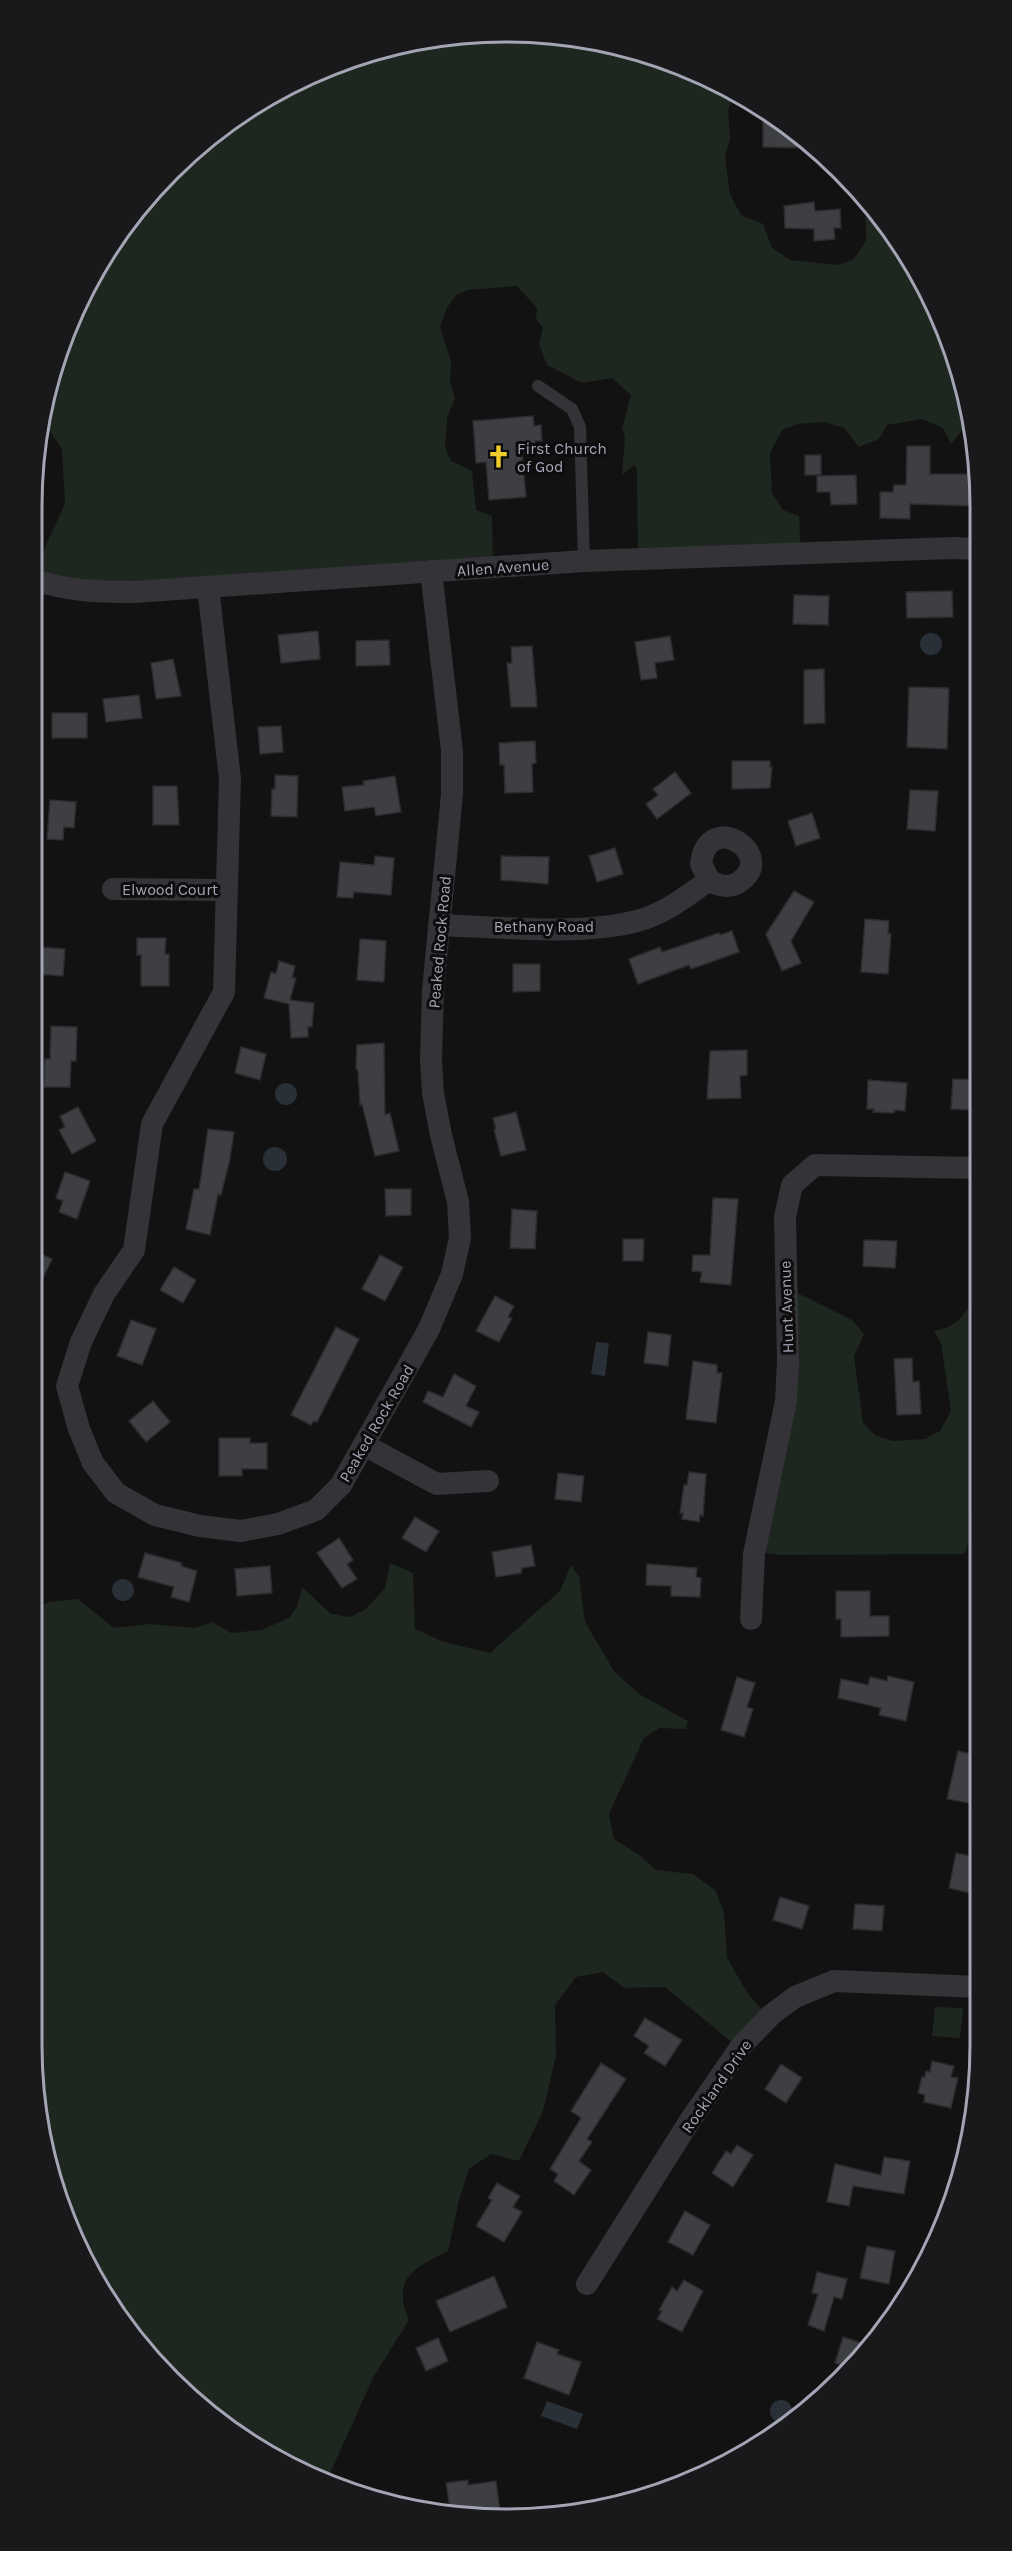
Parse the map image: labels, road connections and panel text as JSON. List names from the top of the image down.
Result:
{
  "streets": {
    "street": [
      "Allen Avenue",
      "Elwood Court",
      "Bethany Road",
      "Peaked Rock Road",
      "Hunt Avenue",
      "Rockland Drive"
    ]
  },
  "crossings": [
    ["Allen Avenue", "Peaked Rock Road"],
    ["Elwood Court", "Peaked Rock Road"],
    ["Bethany Road", "Peaked Rock Road"]
  ],
  "places": {
    "church": ["First Church of God"]
  }
}
